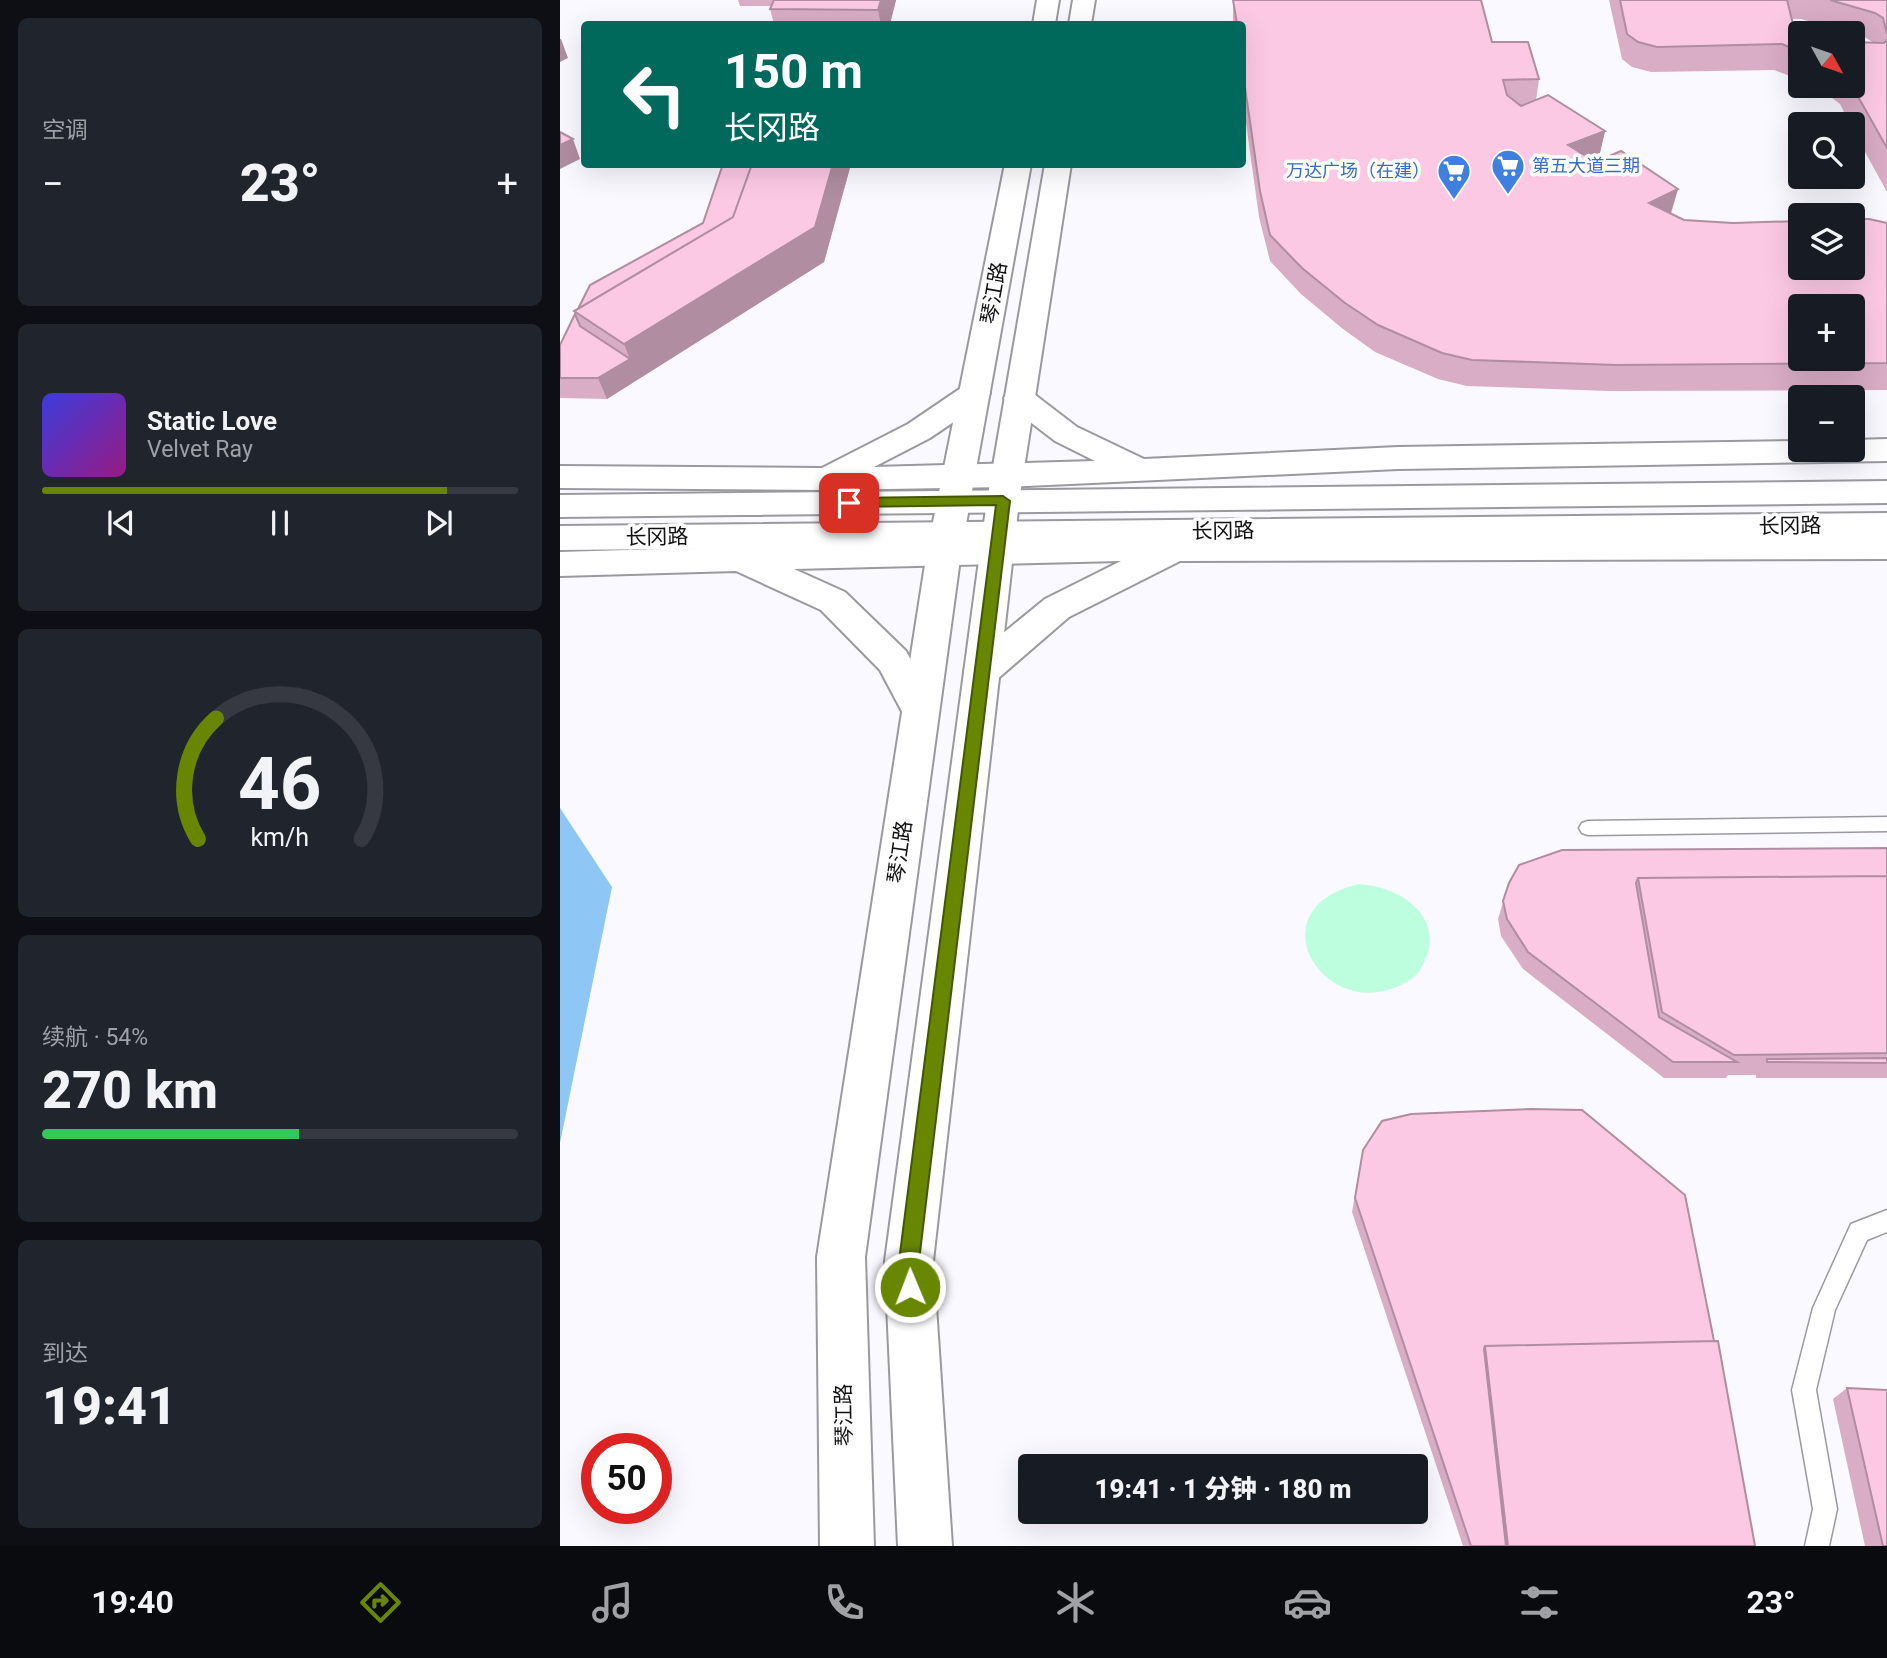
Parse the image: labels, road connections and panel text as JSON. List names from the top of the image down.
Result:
{
  "streets": {
    "main road": ["琴江路", "长冈路"]
  },
  "crossings": [
    ["琴江路", "长冈路"]
  ],
  "places": {
    "supermarket": ["第五大道三期", "万达广场（在建）"]
  },
  "north": "bottom right",
  "page": {
    "tile": [
      "空调",
      ["续航 · 54%", "270 km"],
      ["到达", "19:41"]
    ],
    "map_buttons": ["+", "−"],
    "turn": ["150 m", "长冈路"],
    "heat": ["−", "23°", "+"],
    "song": ["Static Love", "Velvet Ray"],
    "limit": "50",
    "trip": "19:41 · 1 分钟 · 180 m",
    "tabs": ["19:40", "23°"],
    "gauge": ["46", "km/h"]
  }
}
